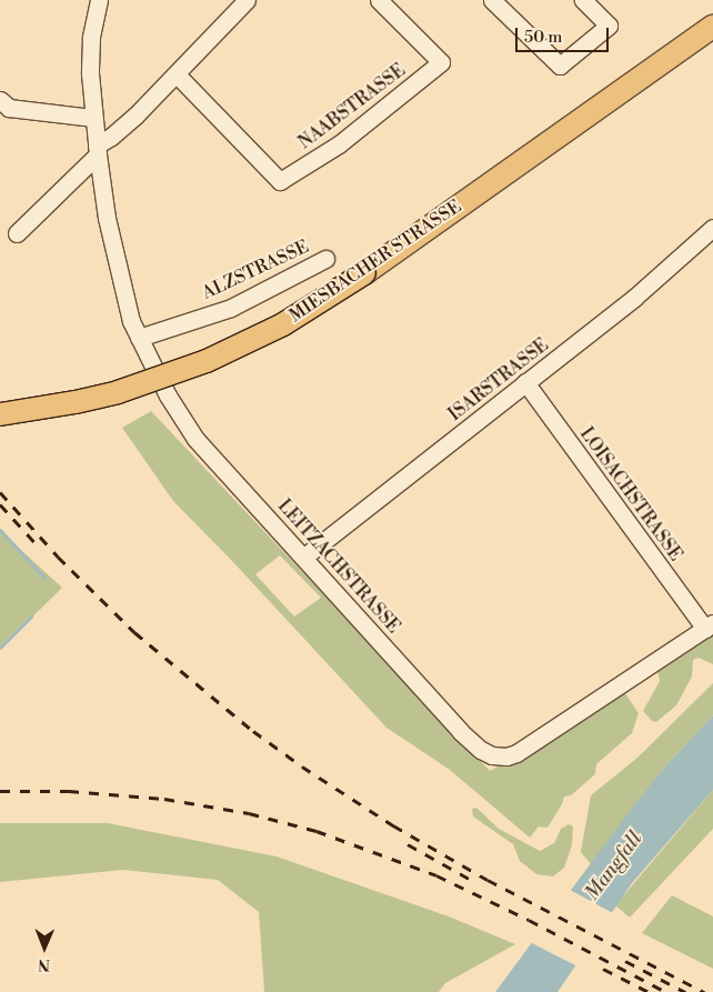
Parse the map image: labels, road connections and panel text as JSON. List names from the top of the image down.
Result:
{
  "streets": {
    "main road": ["MIESBACHER STRASSE"],
    "street": [
      "NAABSTRASSE",
      "ALZSTRASSE",
      "ISARSTRASSE",
      "LOISACHSTRASSE",
      "LEITZACHSTRASSE"
    ]
  },
  "crossings": [
    ["ALZSTRASSE", "LEITZACHSTRASSE"],
    ["ISARSTRASSE", "LOISACHSTRASSE"],
    ["ISARSTRASSE", "LEITZACHSTRASSE"],
    ["LOISACHSTRASSE", "LEITZACHSTRASSE"]
  ],
  "water": ["Mangfall"],
  "scale_bar": "50 m",
  "north": "bottom"
}
